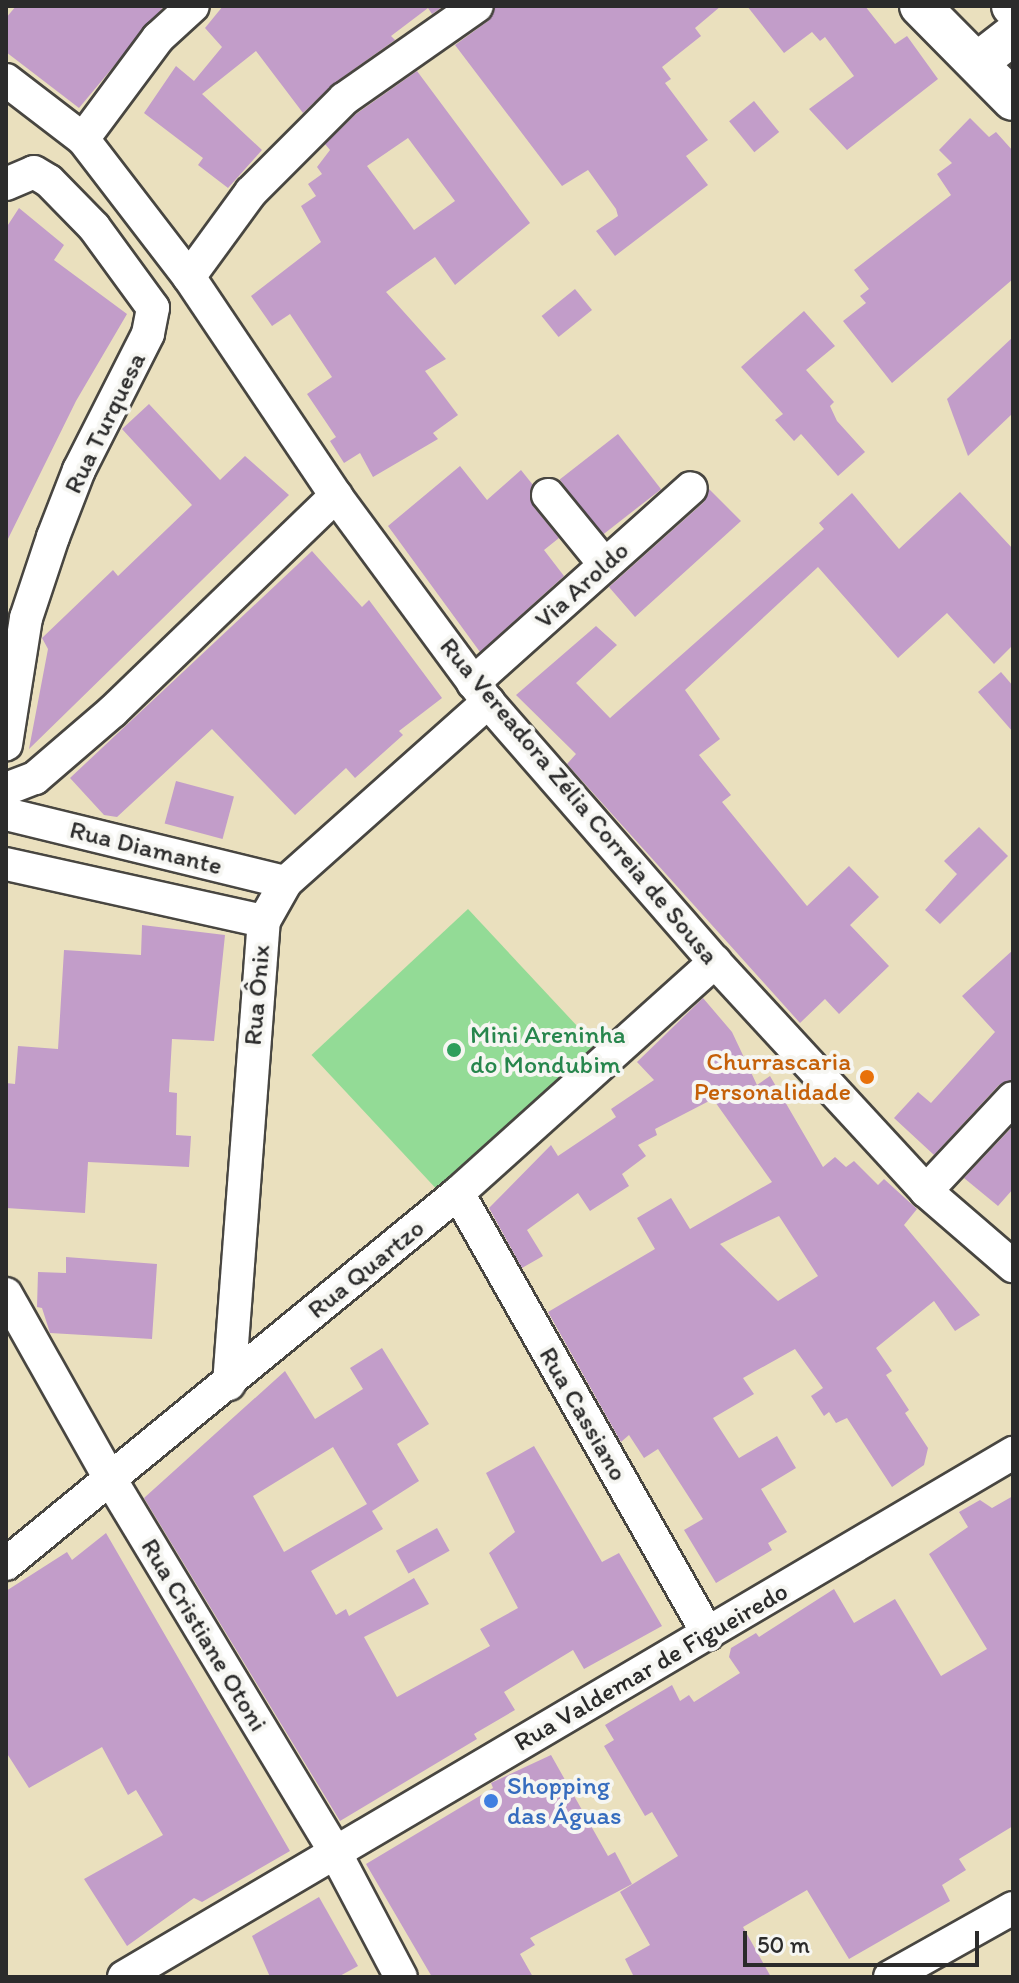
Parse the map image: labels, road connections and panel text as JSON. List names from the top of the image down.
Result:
{
  "streets": {
    "street": [
      "Rua Turquesa",
      "Via Aroldo",
      "Rua Vereadora Zélia Correia de Sousa",
      "Rua Diamante",
      "Rua Ônix",
      "Rua Quartzo",
      "Rua Cassiano",
      "Rua Cristiane Otoni",
      "Rua Valdemar de Figueiredo"
    ]
  },
  "crossings": [
    ["Via Aroldo", "Rua Vereadora Zélia Correia de Sousa"],
    ["Via Aroldo", "Rua Ônix"],
    ["Rua Vereadora Zélia Correia de Sousa", "Rua Ônix"],
    ["Rua Vereadora Zélia Correia de Sousa", "Rua Quartzo"],
    ["Rua Diamante", "Rua Ônix"],
    ["Rua Ônix", "Rua Quartzo"],
    ["Rua Quartzo", "Rua Cassiano"],
    ["Rua Quartzo", "Rua Cristiane Otoni"],
    ["Rua Cassiano", "Rua Valdemar de Figueiredo"],
    ["Rua Cristiane Otoni", "Rua Valdemar de Figueiredo"]
  ],
  "places": ["Mini Areninha do Mondubim", "Churrascaria Personalidade", "Shopping das Águas"],
  "scale_bar": "50 m"
}
